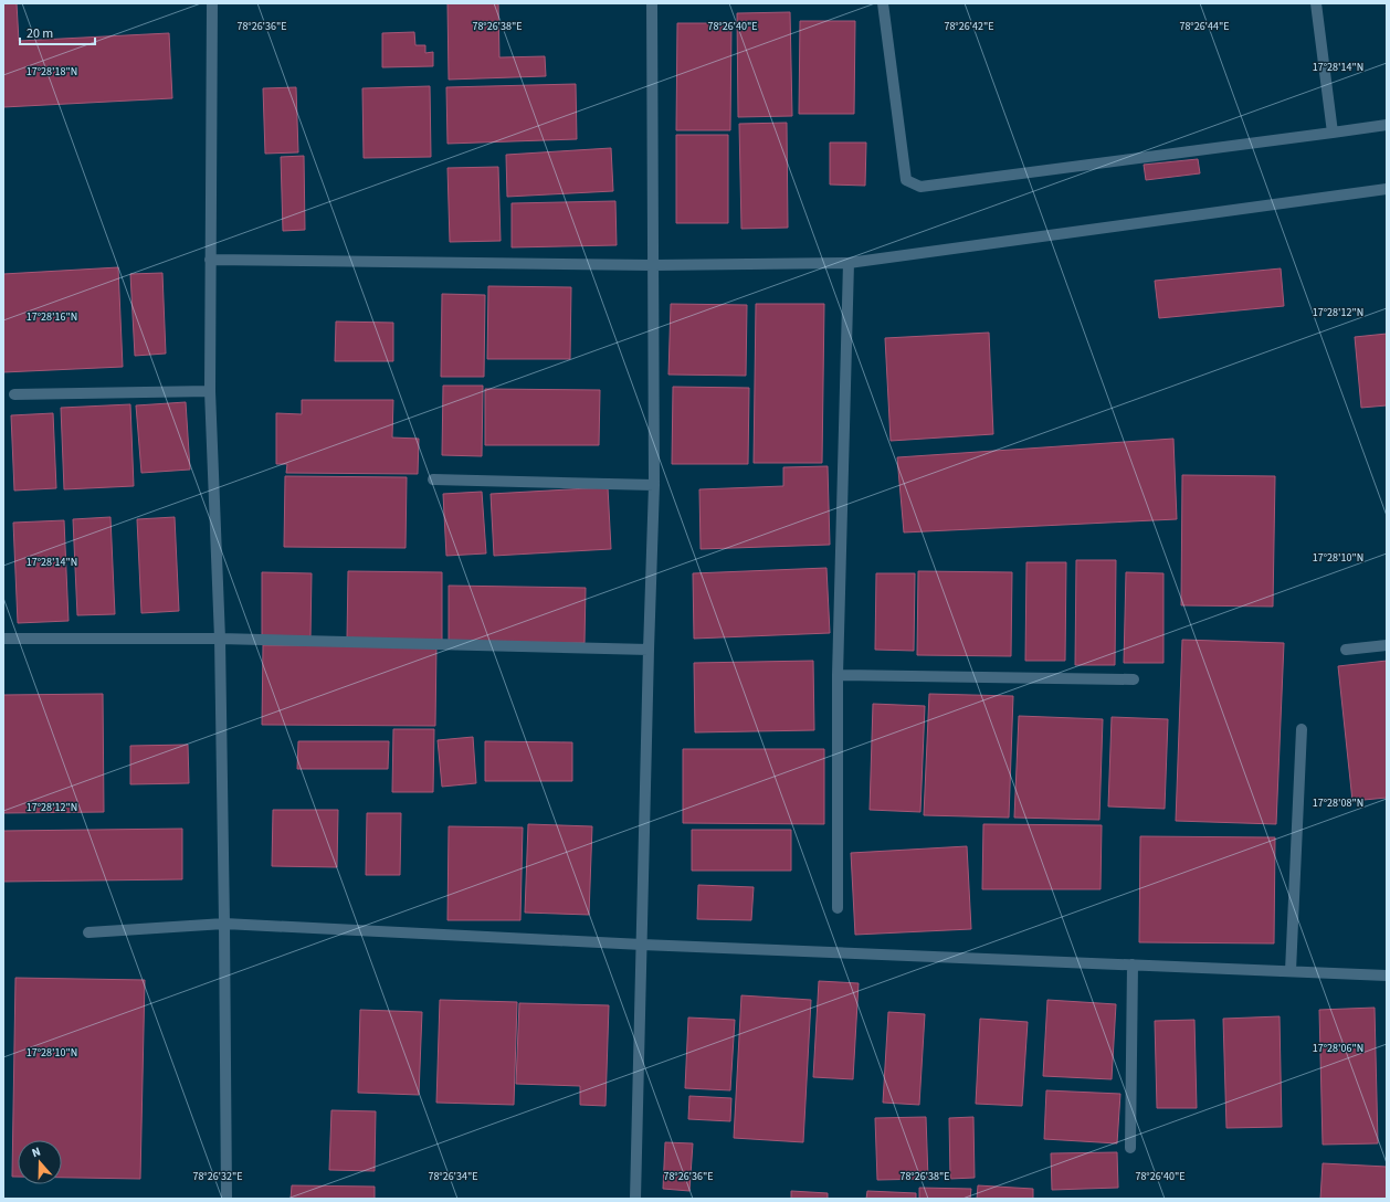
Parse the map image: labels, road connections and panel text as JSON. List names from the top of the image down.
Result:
{
  "scale_bar": "20 m",
  "north": "top",
  "coordinates": [
    "78°26'36\"E",
    "78°26'38\"E",
    "78°26'44\"E",
    "78°26'40\"E",
    "78°26'42\"E",
    "17°28'14\"N",
    "17°28'18\"N",
    "17°28'12\"N",
    "17°28'16\"N",
    "17°28'10\"N",
    "17°28'08\"N",
    "17°28'06\"N",
    "78°26'32\"E",
    "78°26'34\"E"
  ]
}
